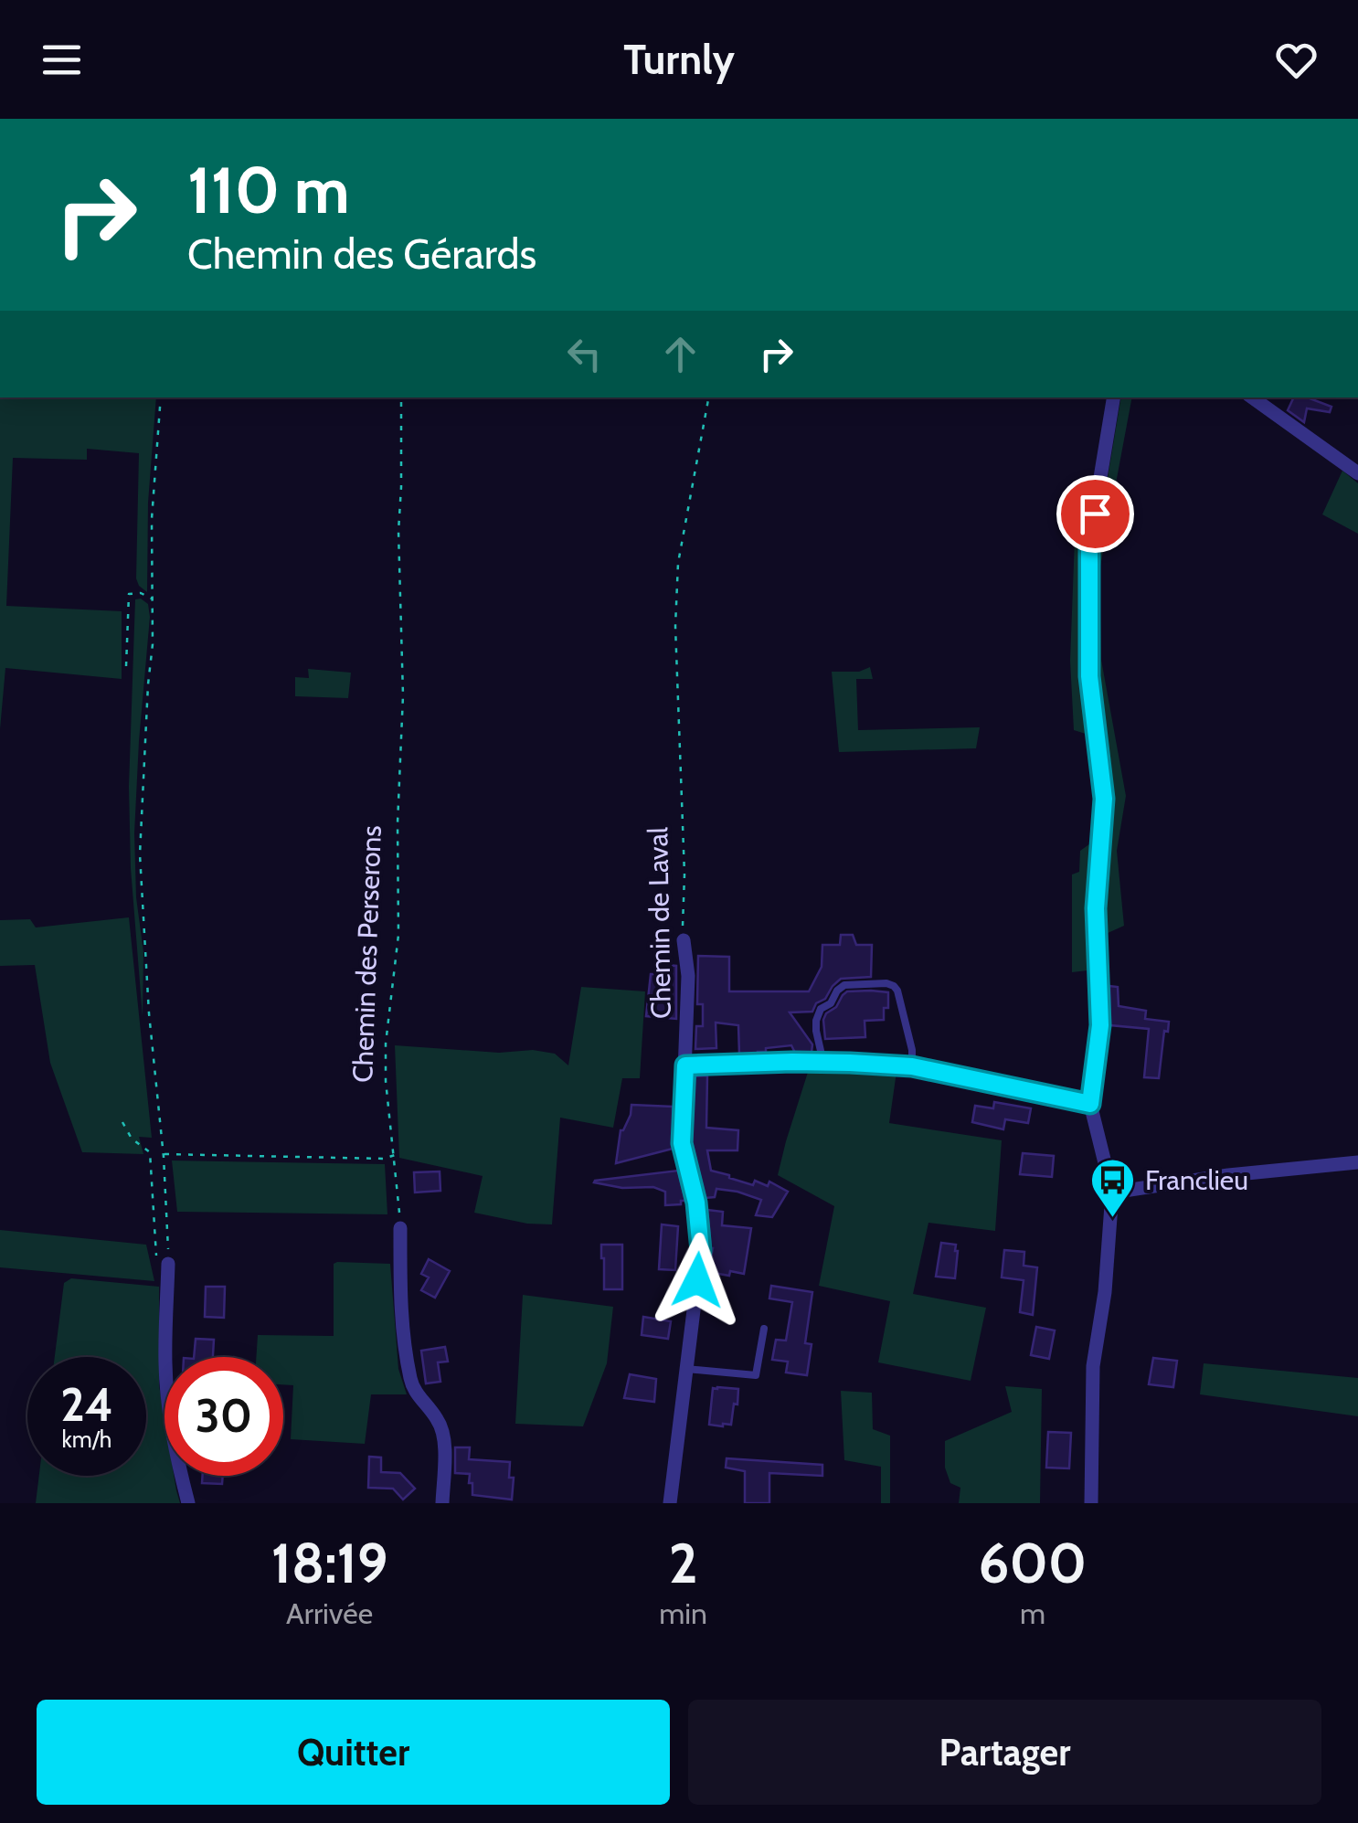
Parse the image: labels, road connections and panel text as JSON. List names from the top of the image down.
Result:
{
  "streets": {
    "street": ["Chemin de Laval"],
    "path": ["Chemin des Perserons"]
  },
  "places": {
    "bus stop": ["Franclieu"]
  },
  "page": {
    "header": "Turnly",
    "turn": ["110 m", "Chemin des Gérards"],
    "speed": "24 km/h",
    "limit": "30",
    "eta": [
      "18:19",
      "Arrivée",
      "2",
      "min",
      "600",
      "m"
    ],
    "buttons": ["Quitter", "Partager"]
  }
}
